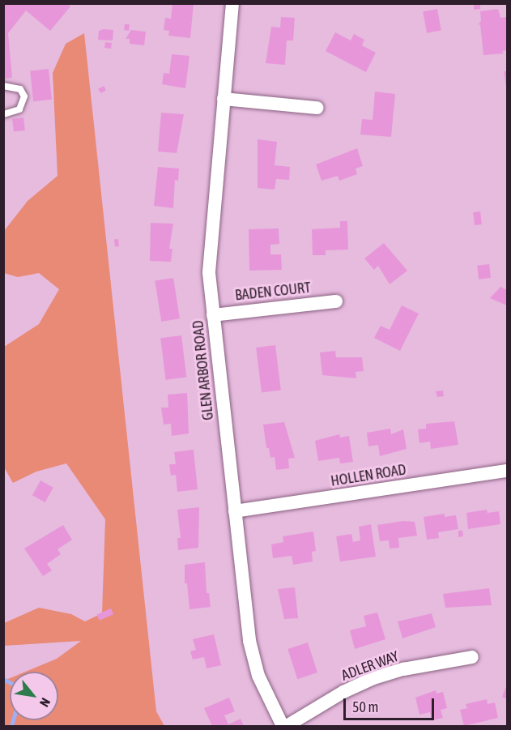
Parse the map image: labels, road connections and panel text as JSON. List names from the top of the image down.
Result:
{
  "streets": {
    "street": [
      "BADEN COURT",
      "GLEN ARBOR ROAD",
      "HOLLEN ROAD",
      "ADLER WAY"
    ]
  },
  "crossings": [
    ["BADEN COURT", "GLEN ARBOR ROAD"],
    ["GLEN ARBOR ROAD", "HOLLEN ROAD"],
    ["GLEN ARBOR ROAD", "ADLER WAY"]
  ],
  "scale_bar": "50 m",
  "north": "bottom right"
}
